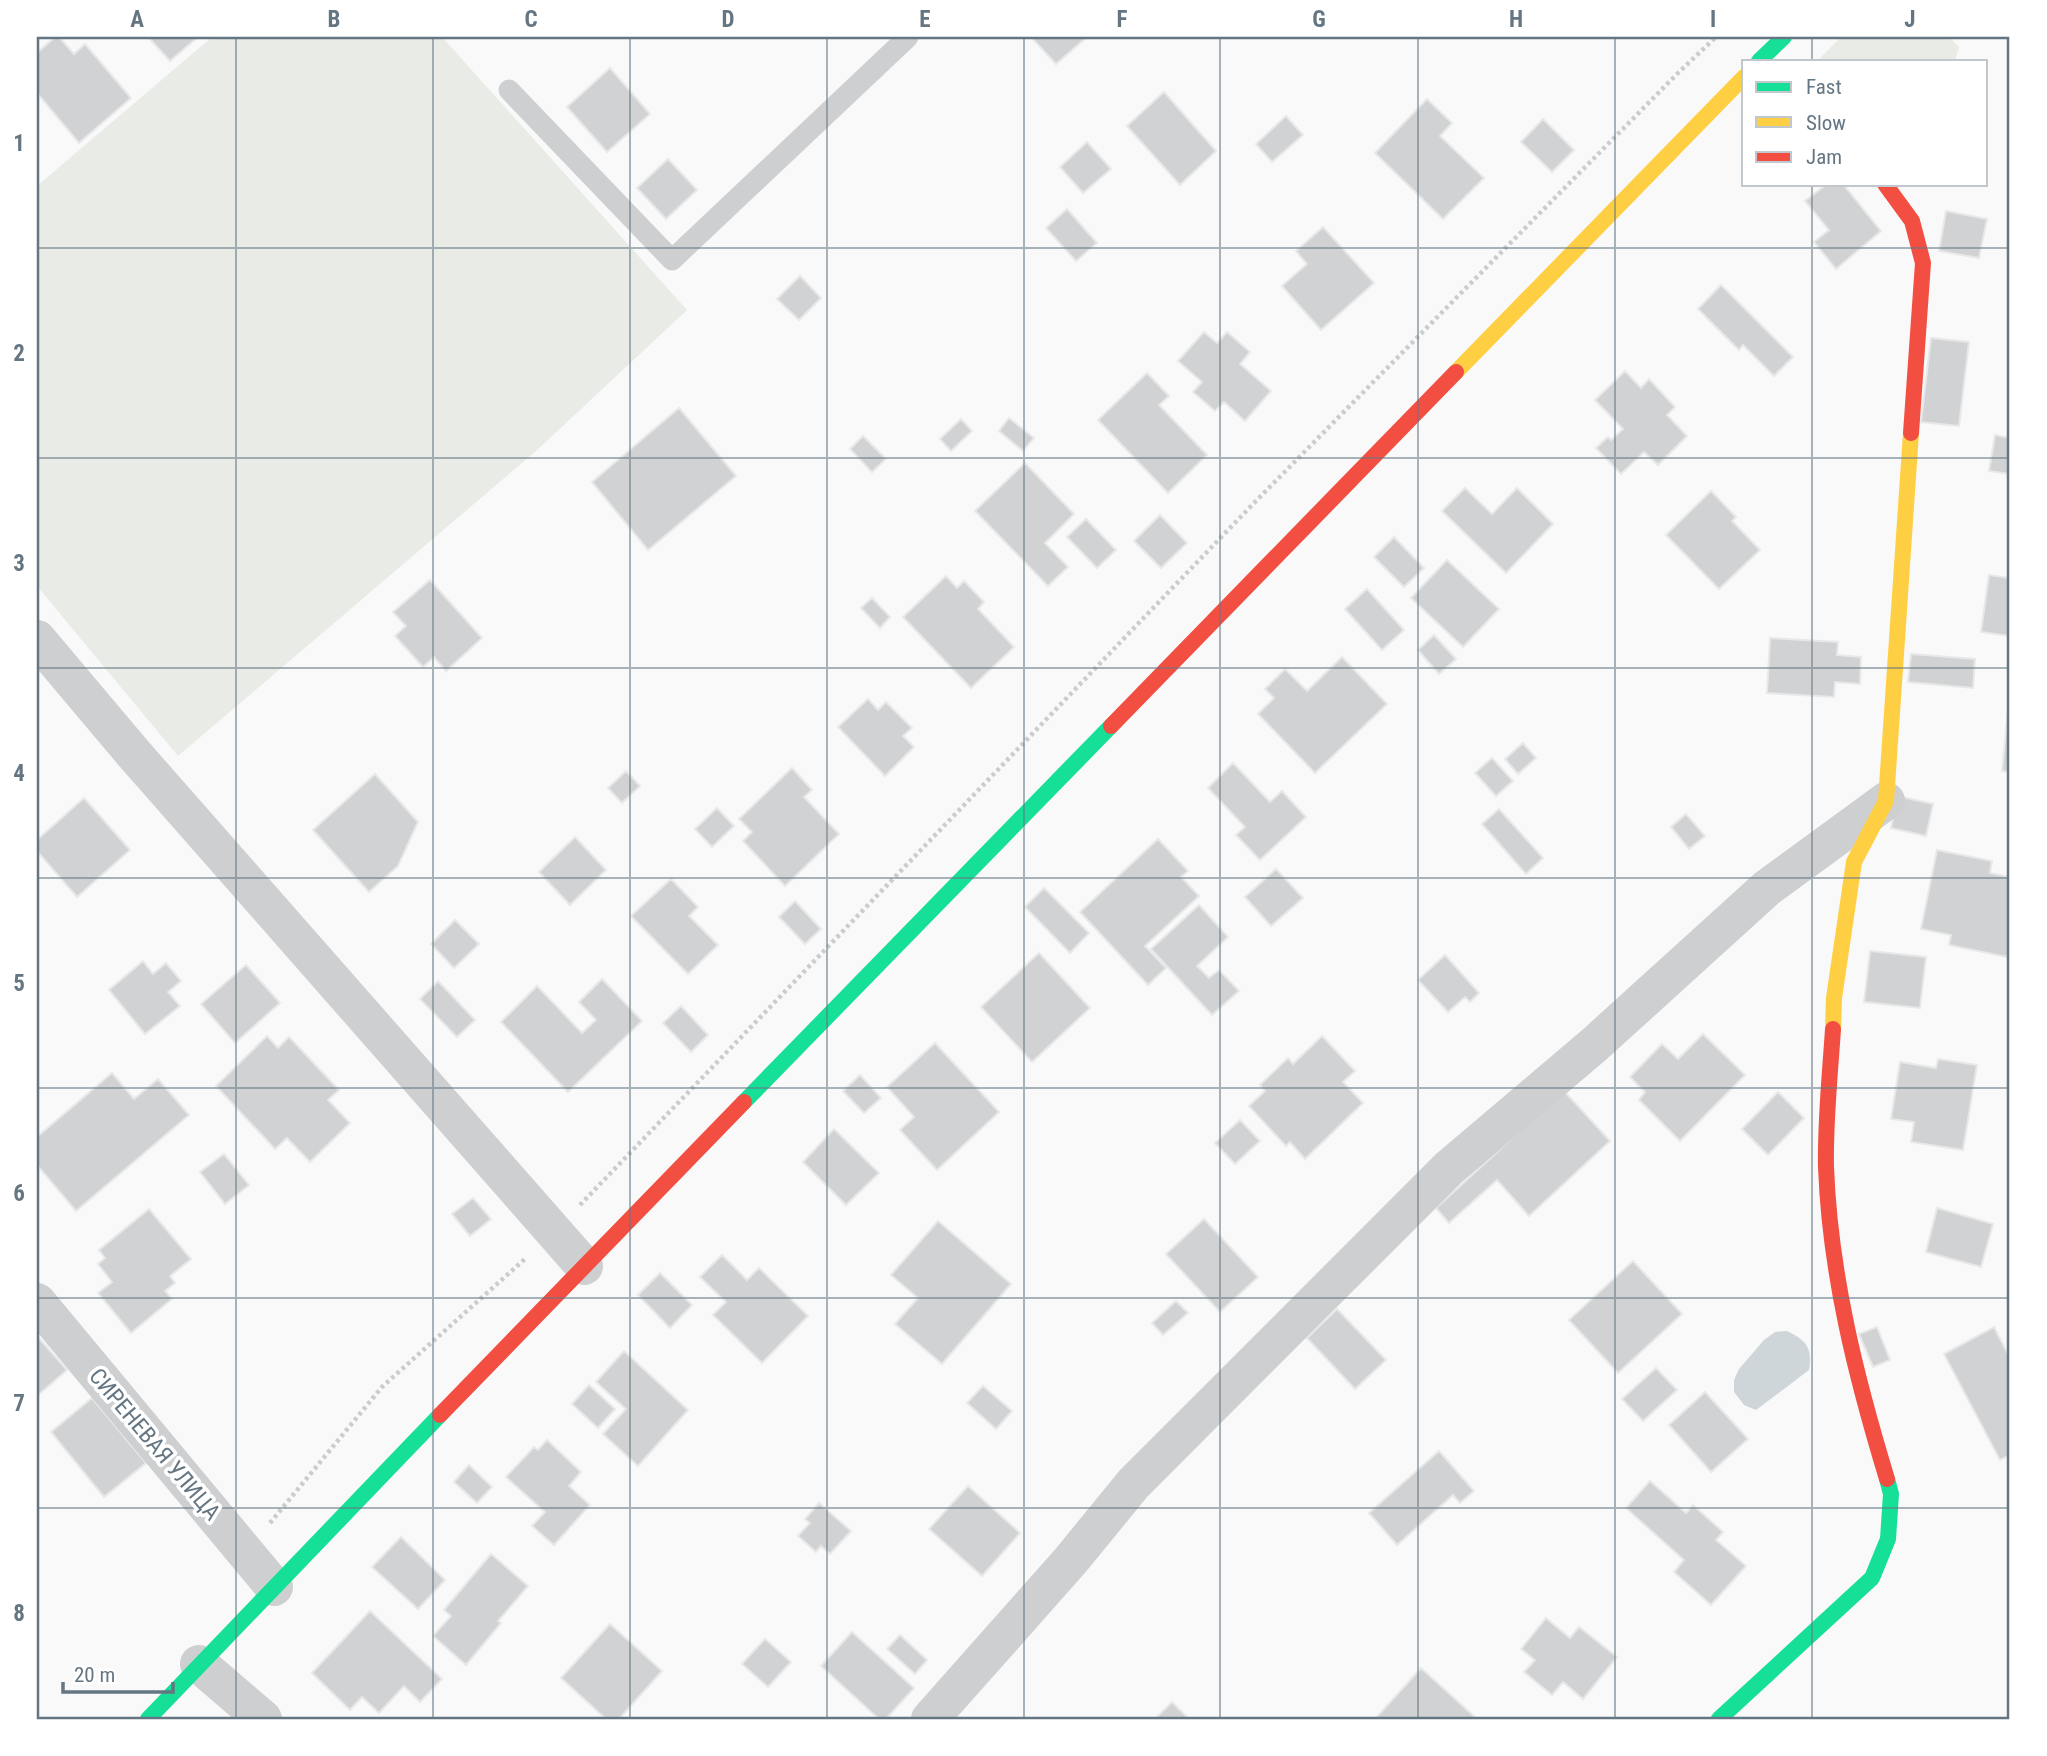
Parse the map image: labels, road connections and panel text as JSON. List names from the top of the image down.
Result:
{
  "streets": {
    "street": ["СИРЕНЕВАЯ УЛИЦА"]
  },
  "legend": ["Fast", "Slow", "Jam"],
  "scale_bar": "20 m",
  "grid": {
    "columns": [
      "A",
      "B",
      "C",
      "D",
      "E",
      "F",
      "G",
      "H",
      "I",
      "J"
    ],
    "rows": [
      "1",
      "2",
      "3",
      "4",
      "5",
      "6",
      "7",
      "8"
    ]
  }
}
